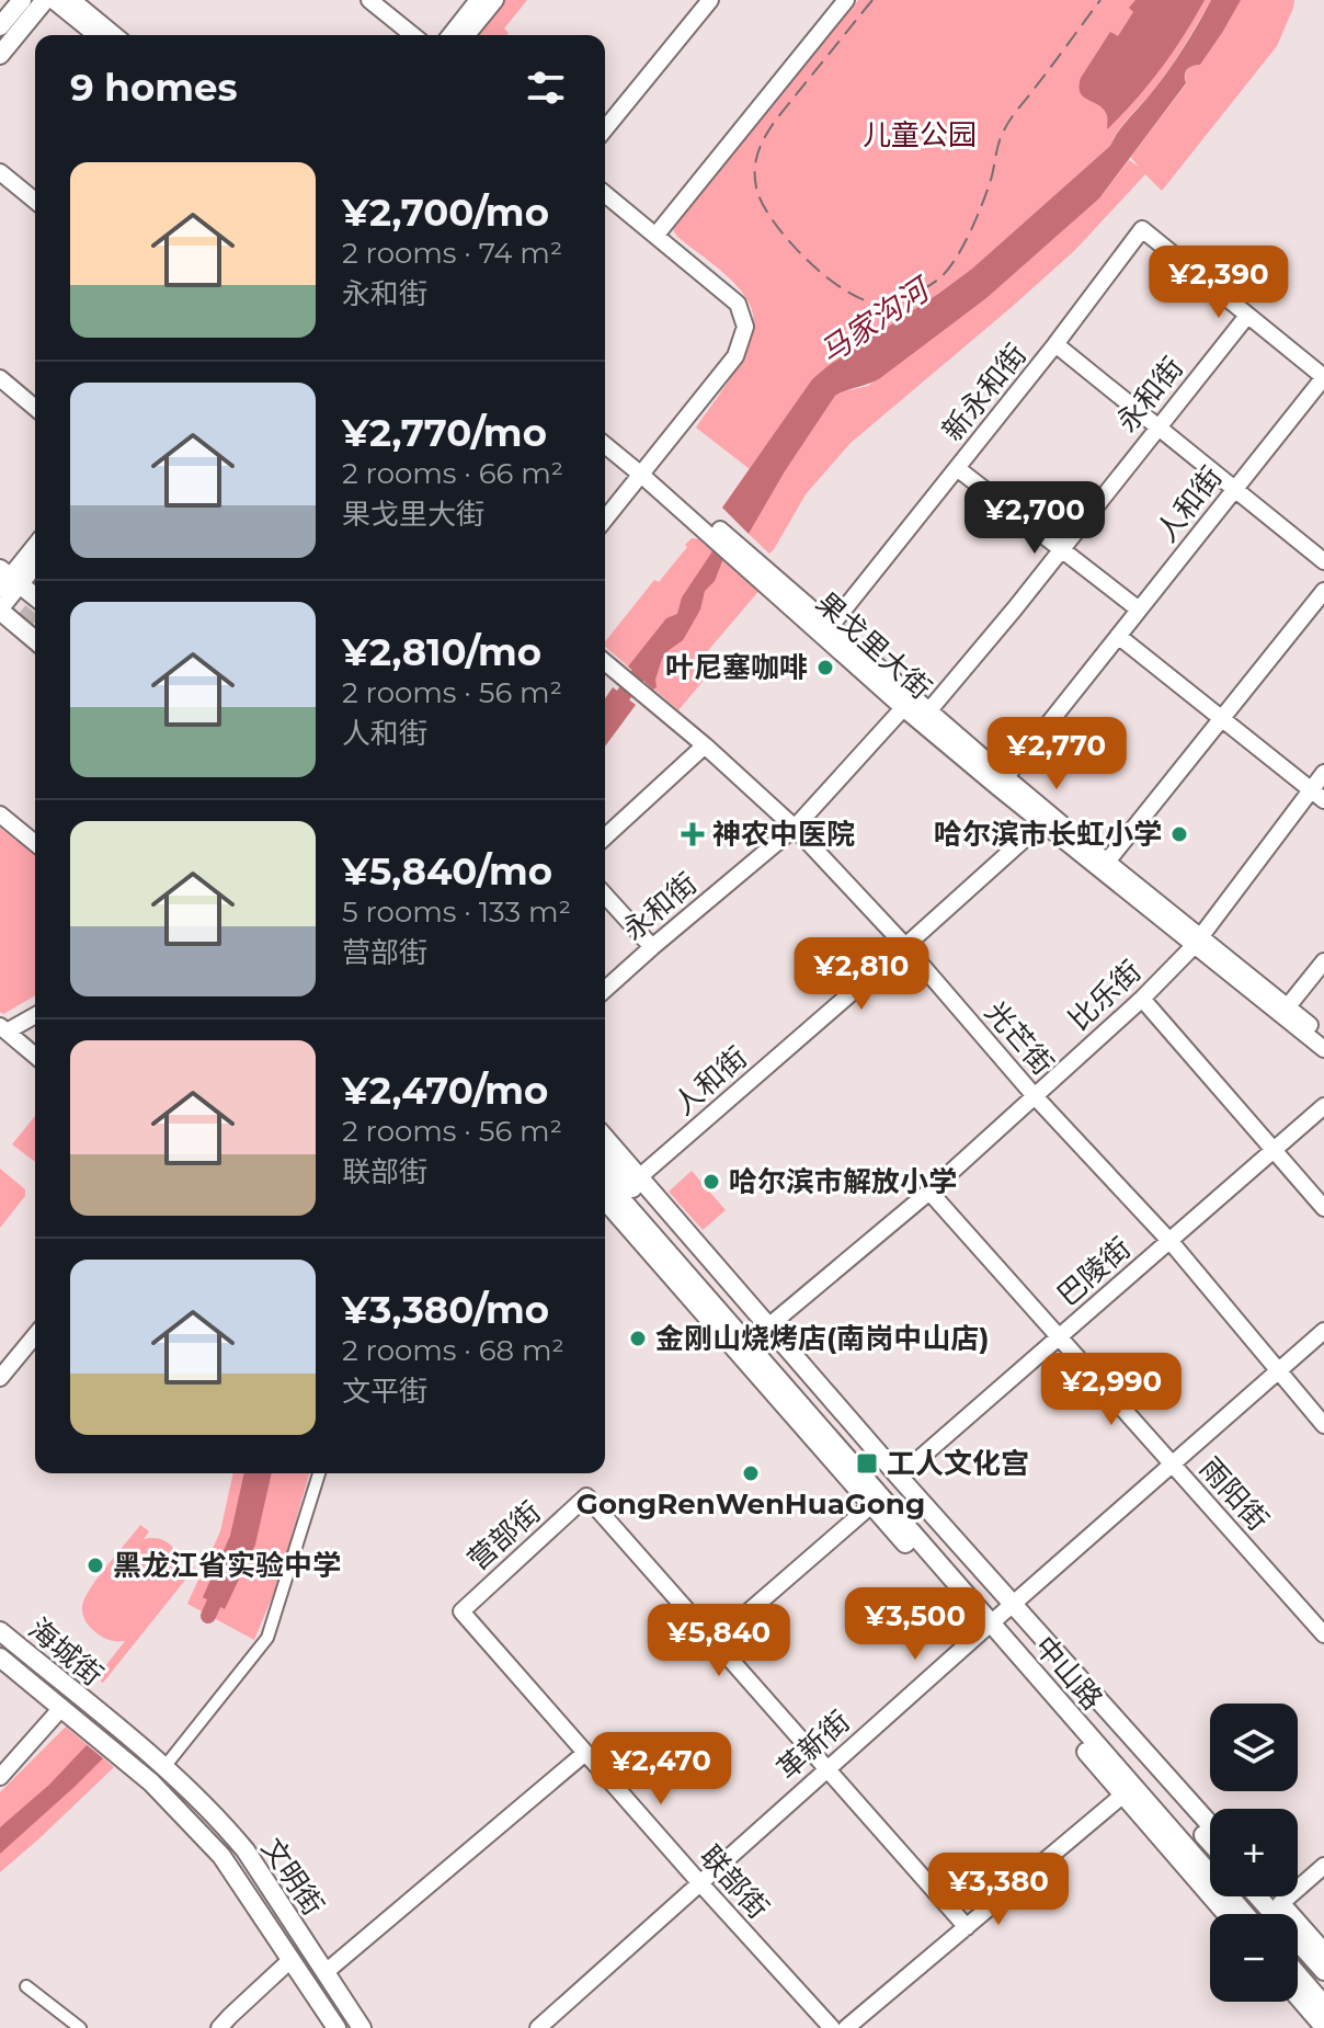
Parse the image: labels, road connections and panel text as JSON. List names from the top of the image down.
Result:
{
  "streets": {
    "main road": ["海城街", "中山路", "文明街"],
    "street": [
      "新永和街",
      "永和街",
      "人和街",
      "果戈里大街",
      "比乐街",
      "光芒街",
      "巴陵街",
      "雨阳街",
      "营部街",
      "革新街",
      "联部街"
    ]
  },
  "crossings": [
    ["新永和街", "永和街"],
    ["新永和街", "果戈里大街"],
    ["永和街", "果戈里大街"],
    ["永和街", "光芒街"],
    ["人和街", "果戈里大街"],
    ["人和街", "光芒街"],
    ["果戈里大街", "比乐街"],
    ["比乐街", "光芒街"],
    ["比乐街", "雨阳街"],
    ["光芒街", "巴陵街"],
    ["光芒街", "革新街"],
    ["巴陵街", "雨阳街"],
    ["雨阳街", "革新街"],
    ["营部街", "革新街"],
    ["营部街", "联部街"],
    ["海城街", "文明街"],
    ["中山路", "革新街"],
    ["革新街", "联部街"]
  ],
  "water": ["马家沟河"],
  "parks": ["儿童公园"],
  "places": {
    "other": [
      "叶尼塞咖啡",
      "哈尔滨市长虹小学",
      "哈尔滨市解放小学",
      "金刚山烧烤店(南岗中山店)",
      "GongRenWenHuaGong",
      "黑龙江省实验中学"
    ],
    "health": ["神农中医院"],
    "transit": ["工人文化宫"]
  },
  "page": {
    "heading": "9 homes",
    "list": [
      {
        "name": "¥2,700/mo",
        "note": "2 rooms · 74 m² · 永和街"
      },
      {
        "name": "¥2,770/mo",
        "note": "2 rooms · 66 m² · 果戈里大街"
      },
      {
        "name": "¥2,810/mo",
        "note": "2 rooms · 56 m² · 人和街"
      },
      {
        "name": "¥5,840/mo",
        "note": "5 rooms · 133 m² · 营部街"
      },
      {
        "name": "¥2,470/mo",
        "note": "2 rooms · 56 m² · 联部街"
      },
      {
        "name": "¥3,380/mo",
        "note": "2 rooms · 68 m² · 文平街"
      }
    ],
    "price": [
      "¥2,390",
      "¥2,700",
      "¥2,770",
      "¥2,810",
      "¥2,990",
      "¥3,500",
      "¥5,840",
      "¥2,470",
      "¥3,380"
    ],
    "map_buttons": ["+", "−"]
  }
}
